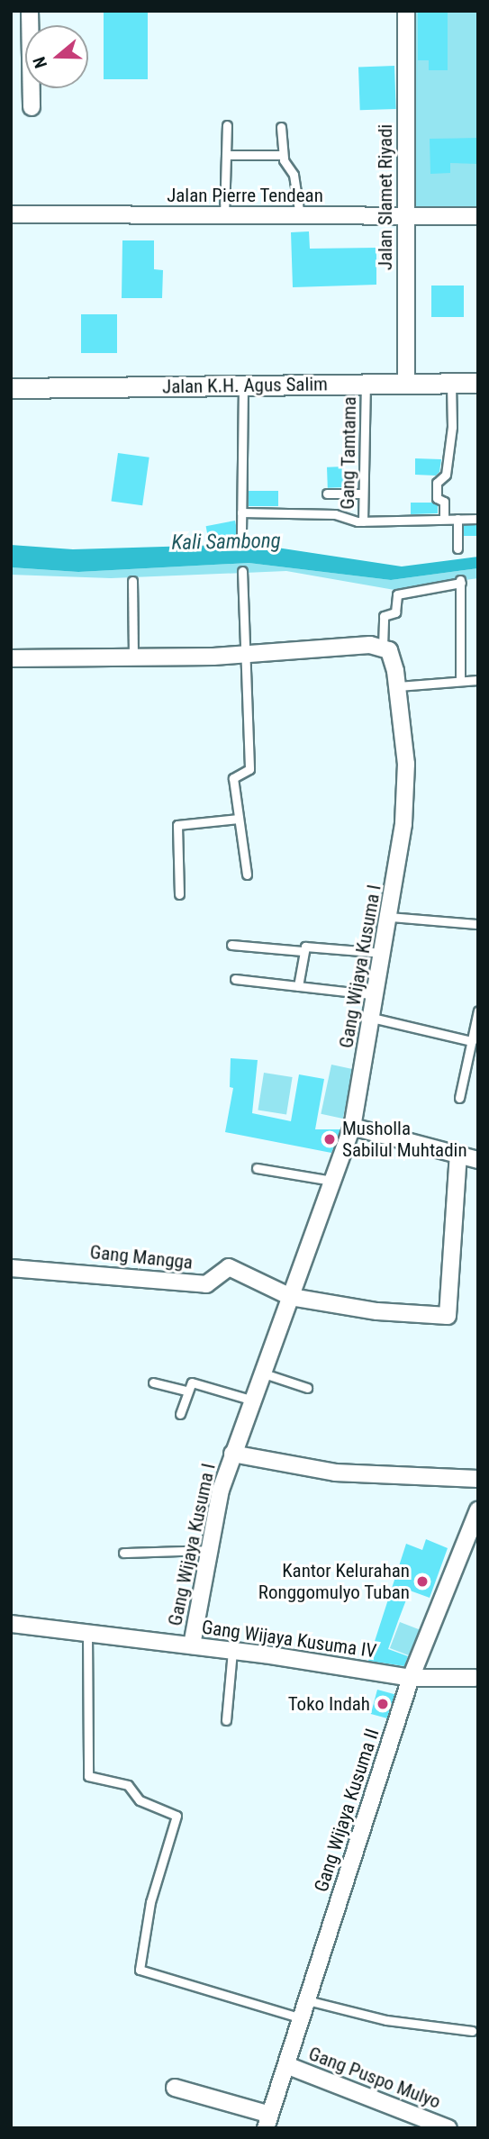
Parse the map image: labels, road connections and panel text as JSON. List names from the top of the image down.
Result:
{
  "streets": {
    "street": [
      "Jalan Pierre Tendean",
      "Jalan Slamet Riyadi",
      "Jalan K.H. Agus Salim",
      "Gang Wijaya Kusuma I",
      "Gang Mangga",
      "Gang Wijaya Kusuma IV",
      "Gang Wijaya Kusuma II",
      "Gang Puspo Mulyo"
    ],
    "lane": ["Gang Tamtama"]
  },
  "crossings": [
    ["Jalan Pierre Tendean", "Jalan Slamet Riyadi"],
    ["Jalan Slamet Riyadi", "Jalan K.H. Agus Salim"],
    ["Jalan K.H. Agus Salim", "Gang Tamtama"],
    ["Gang Wijaya Kusuma I", "Gang Mangga"],
    ["Gang Wijaya Kusuma I", "Gang Wijaya Kusuma IV"],
    ["Gang Wijaya Kusuma IV", "Gang Wijaya Kusuma II"],
    ["Gang Wijaya Kusuma II", "Gang Puspo Mulyo"]
  ],
  "water": ["Kali Sambong"],
  "places": ["Musholla Sabilul Muhtadin", "Kantor Kelurahan Ronggomulyo Tuban", "Toko Indah"],
  "north": "left"
}
